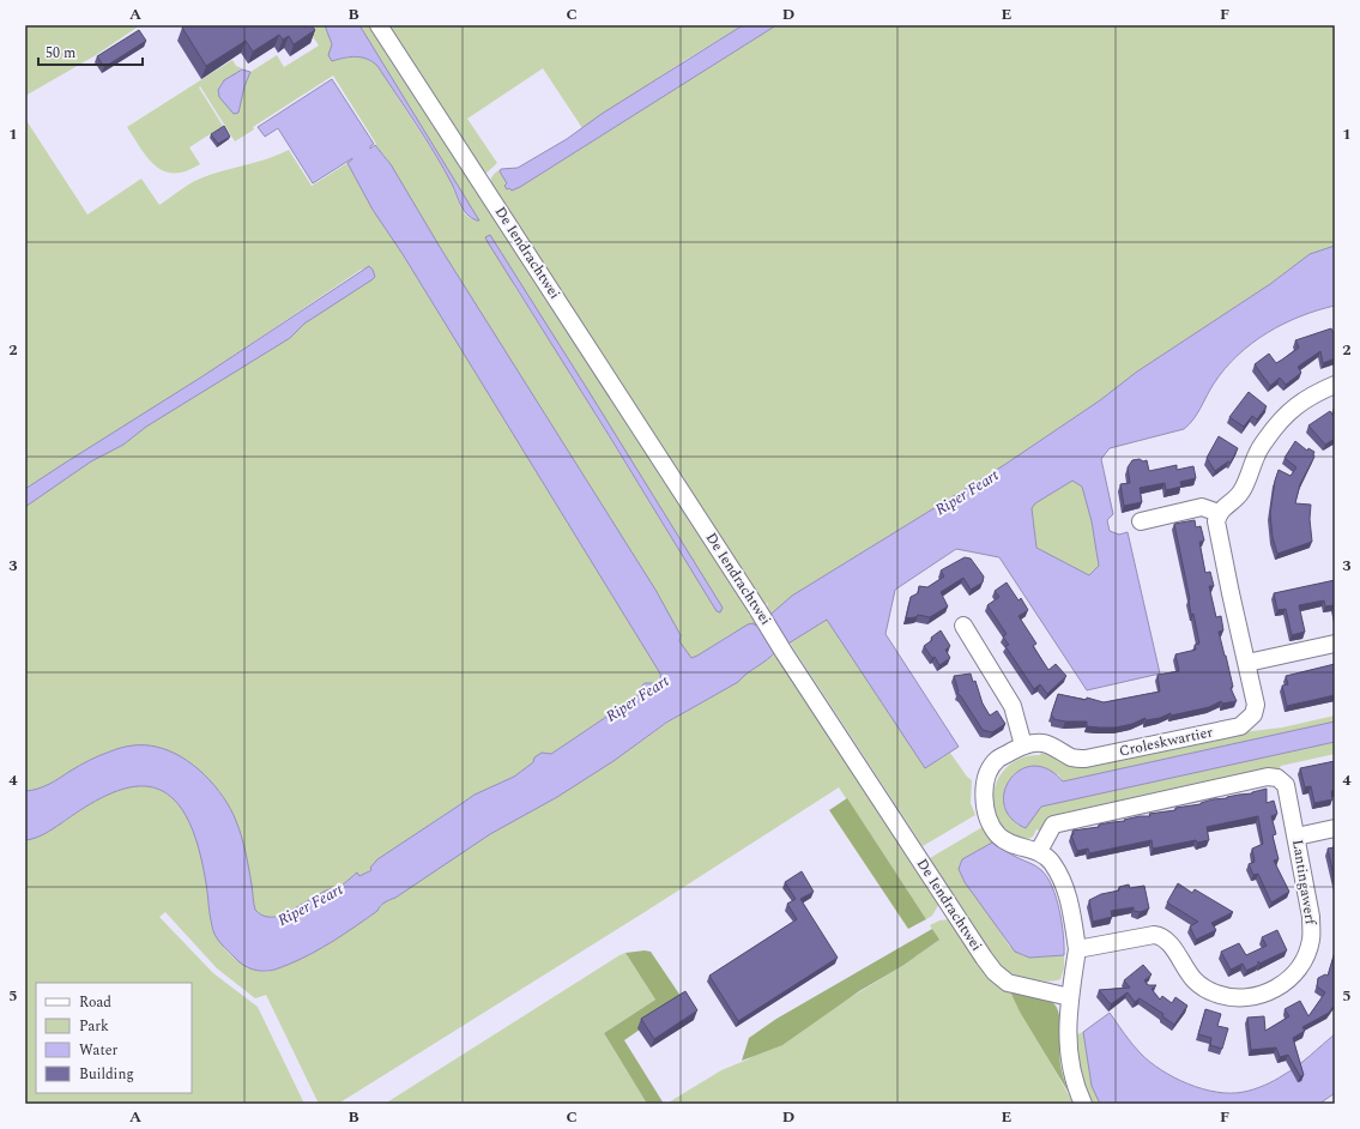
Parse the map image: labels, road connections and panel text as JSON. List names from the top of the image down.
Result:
{
  "streets": {
    "street": ["De Iendrachtwei", "Croleskwartier", "Lantingawerf"]
  },
  "crossings": [
    ["Croleskwartier", "Lantingawerf"]
  ],
  "water": ["Riper Feart"],
  "legend": [
    "Road",
    "Park",
    "Water",
    "Building"
  ],
  "scale_bar": "50 m",
  "grid": {
    "columns": [
      "A",
      "B",
      "C",
      "D",
      "E",
      "F"
    ],
    "rows": [
      "1",
      "2",
      "3",
      "4",
      "5"
    ]
  }
}
